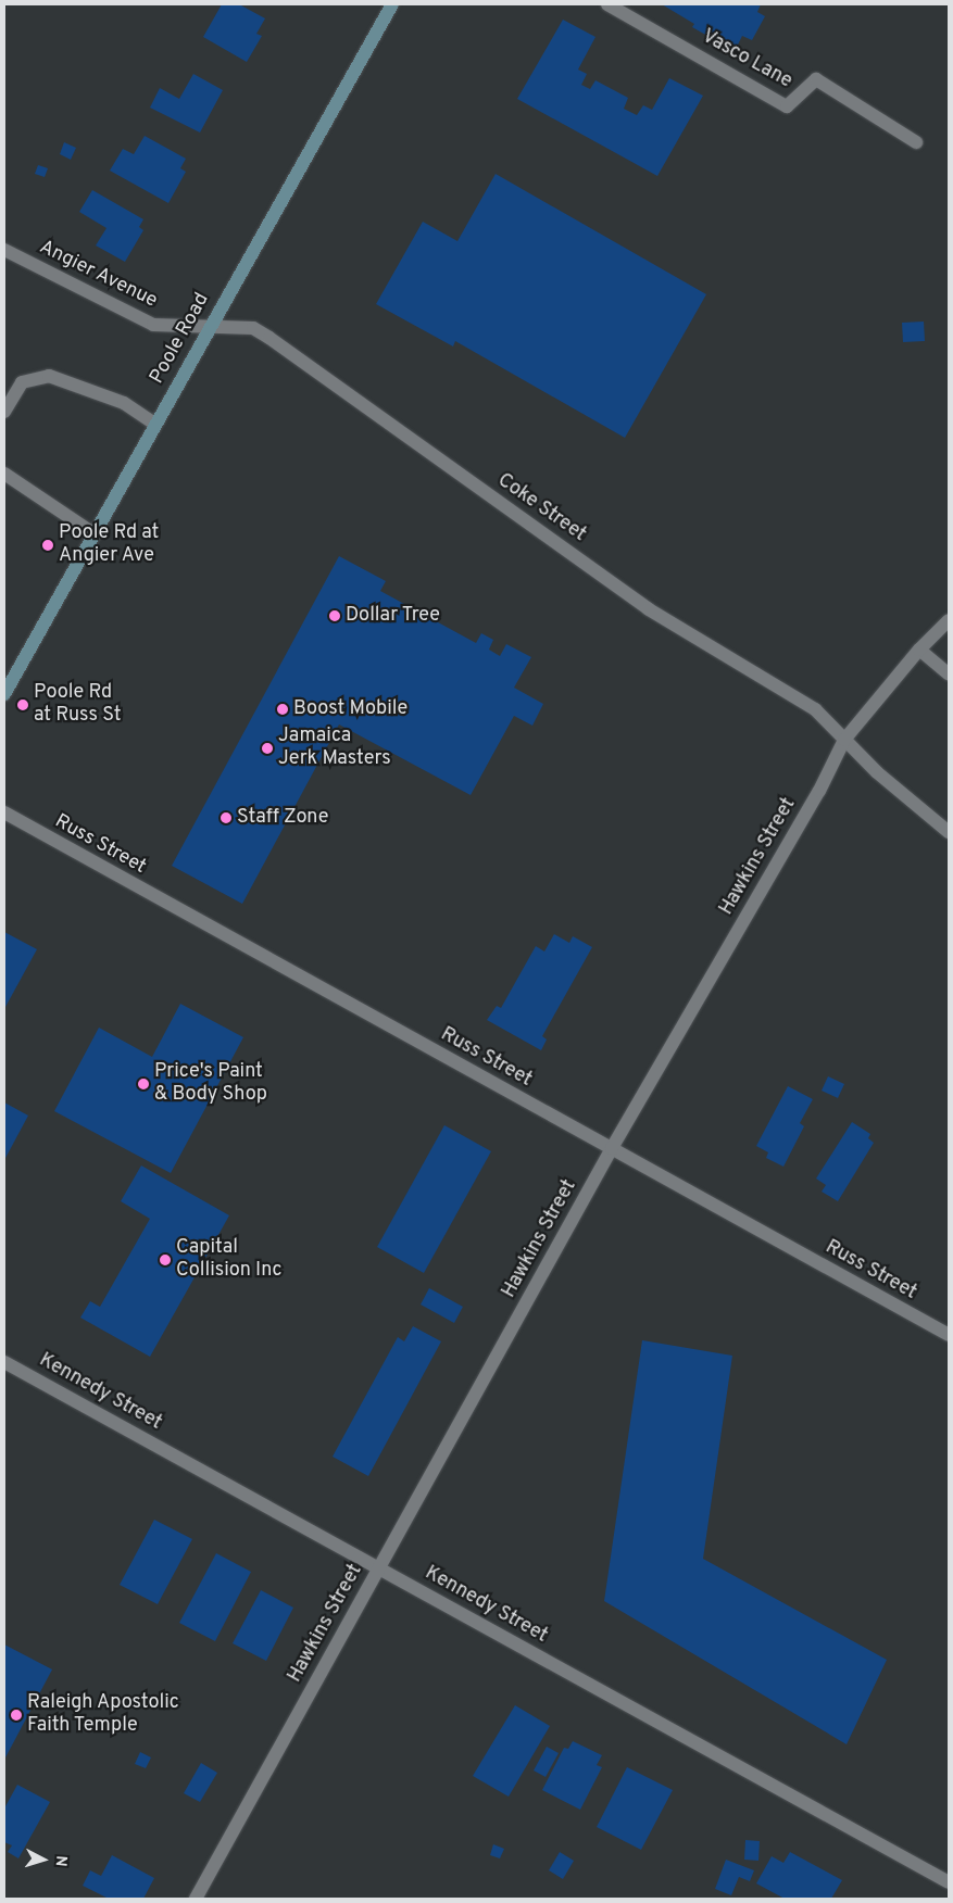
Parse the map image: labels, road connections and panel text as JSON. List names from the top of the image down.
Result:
{
  "streets": {
    "main road": ["Poole Road"],
    "street": [
      "Vasco Lane",
      "Angier Avenue",
      "Coke Street",
      "Russ Street",
      "Hawkins Street",
      "Kennedy Street"
    ]
  },
  "crossings": [
    ["Angier Avenue", "Poole Road"],
    ["Angier Avenue", "Coke Street"],
    ["Poole Road", "Coke Street"],
    ["Coke Street", "Hawkins Street"],
    ["Russ Street", "Hawkins Street"],
    ["Hawkins Street", "Kennedy Street"]
  ],
  "places": [
    "Poole Rd at Angier Ave",
    "Dollar Tree",
    "Poole Rd at Russ St",
    "Boost Mobile",
    "Jamaica Jerk Masters",
    "Staff Zone",
    "Price's Paint & Body Shop",
    "Capital Collision Inc",
    "Raleigh Apostolic Faith Temple"
  ],
  "north": "right"
}
